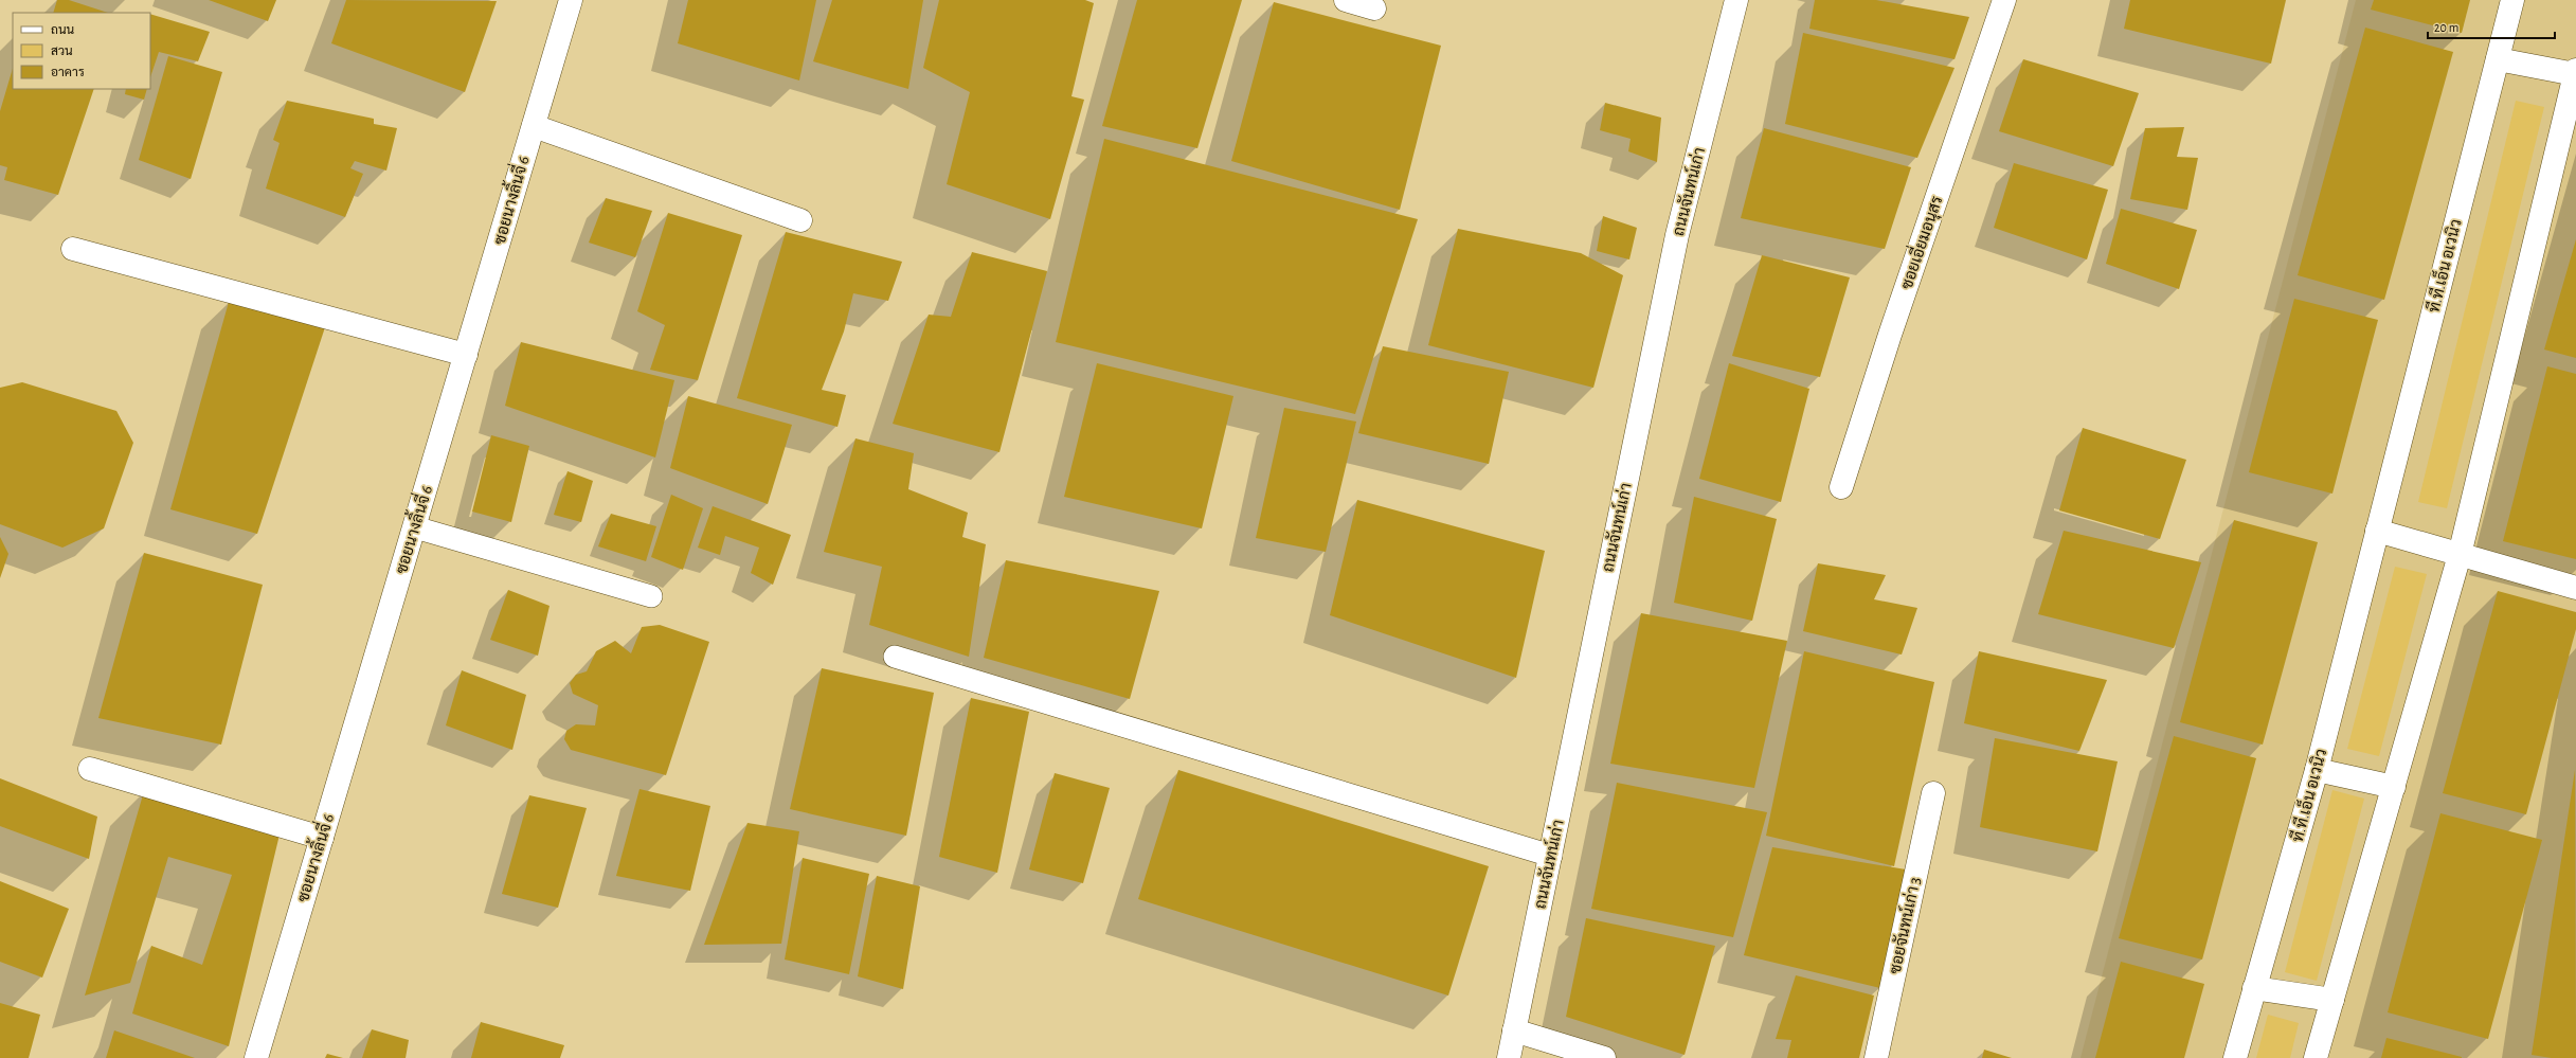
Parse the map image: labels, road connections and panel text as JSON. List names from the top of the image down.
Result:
{
  "streets": {
    "street": [
      "ถนนจันทน์เก่า",
      "ซอยนางลิ้นจี่ 6",
      "ซอยเอี่ยมอนุสร",
      "ที.ที.เอ็น อเวนิว",
      "ซอยจันทน์เก่า 3"
    ]
  },
  "legend": ["ถนน", "สวน", "อาคาร"],
  "scale_bar": "20 m"
}
